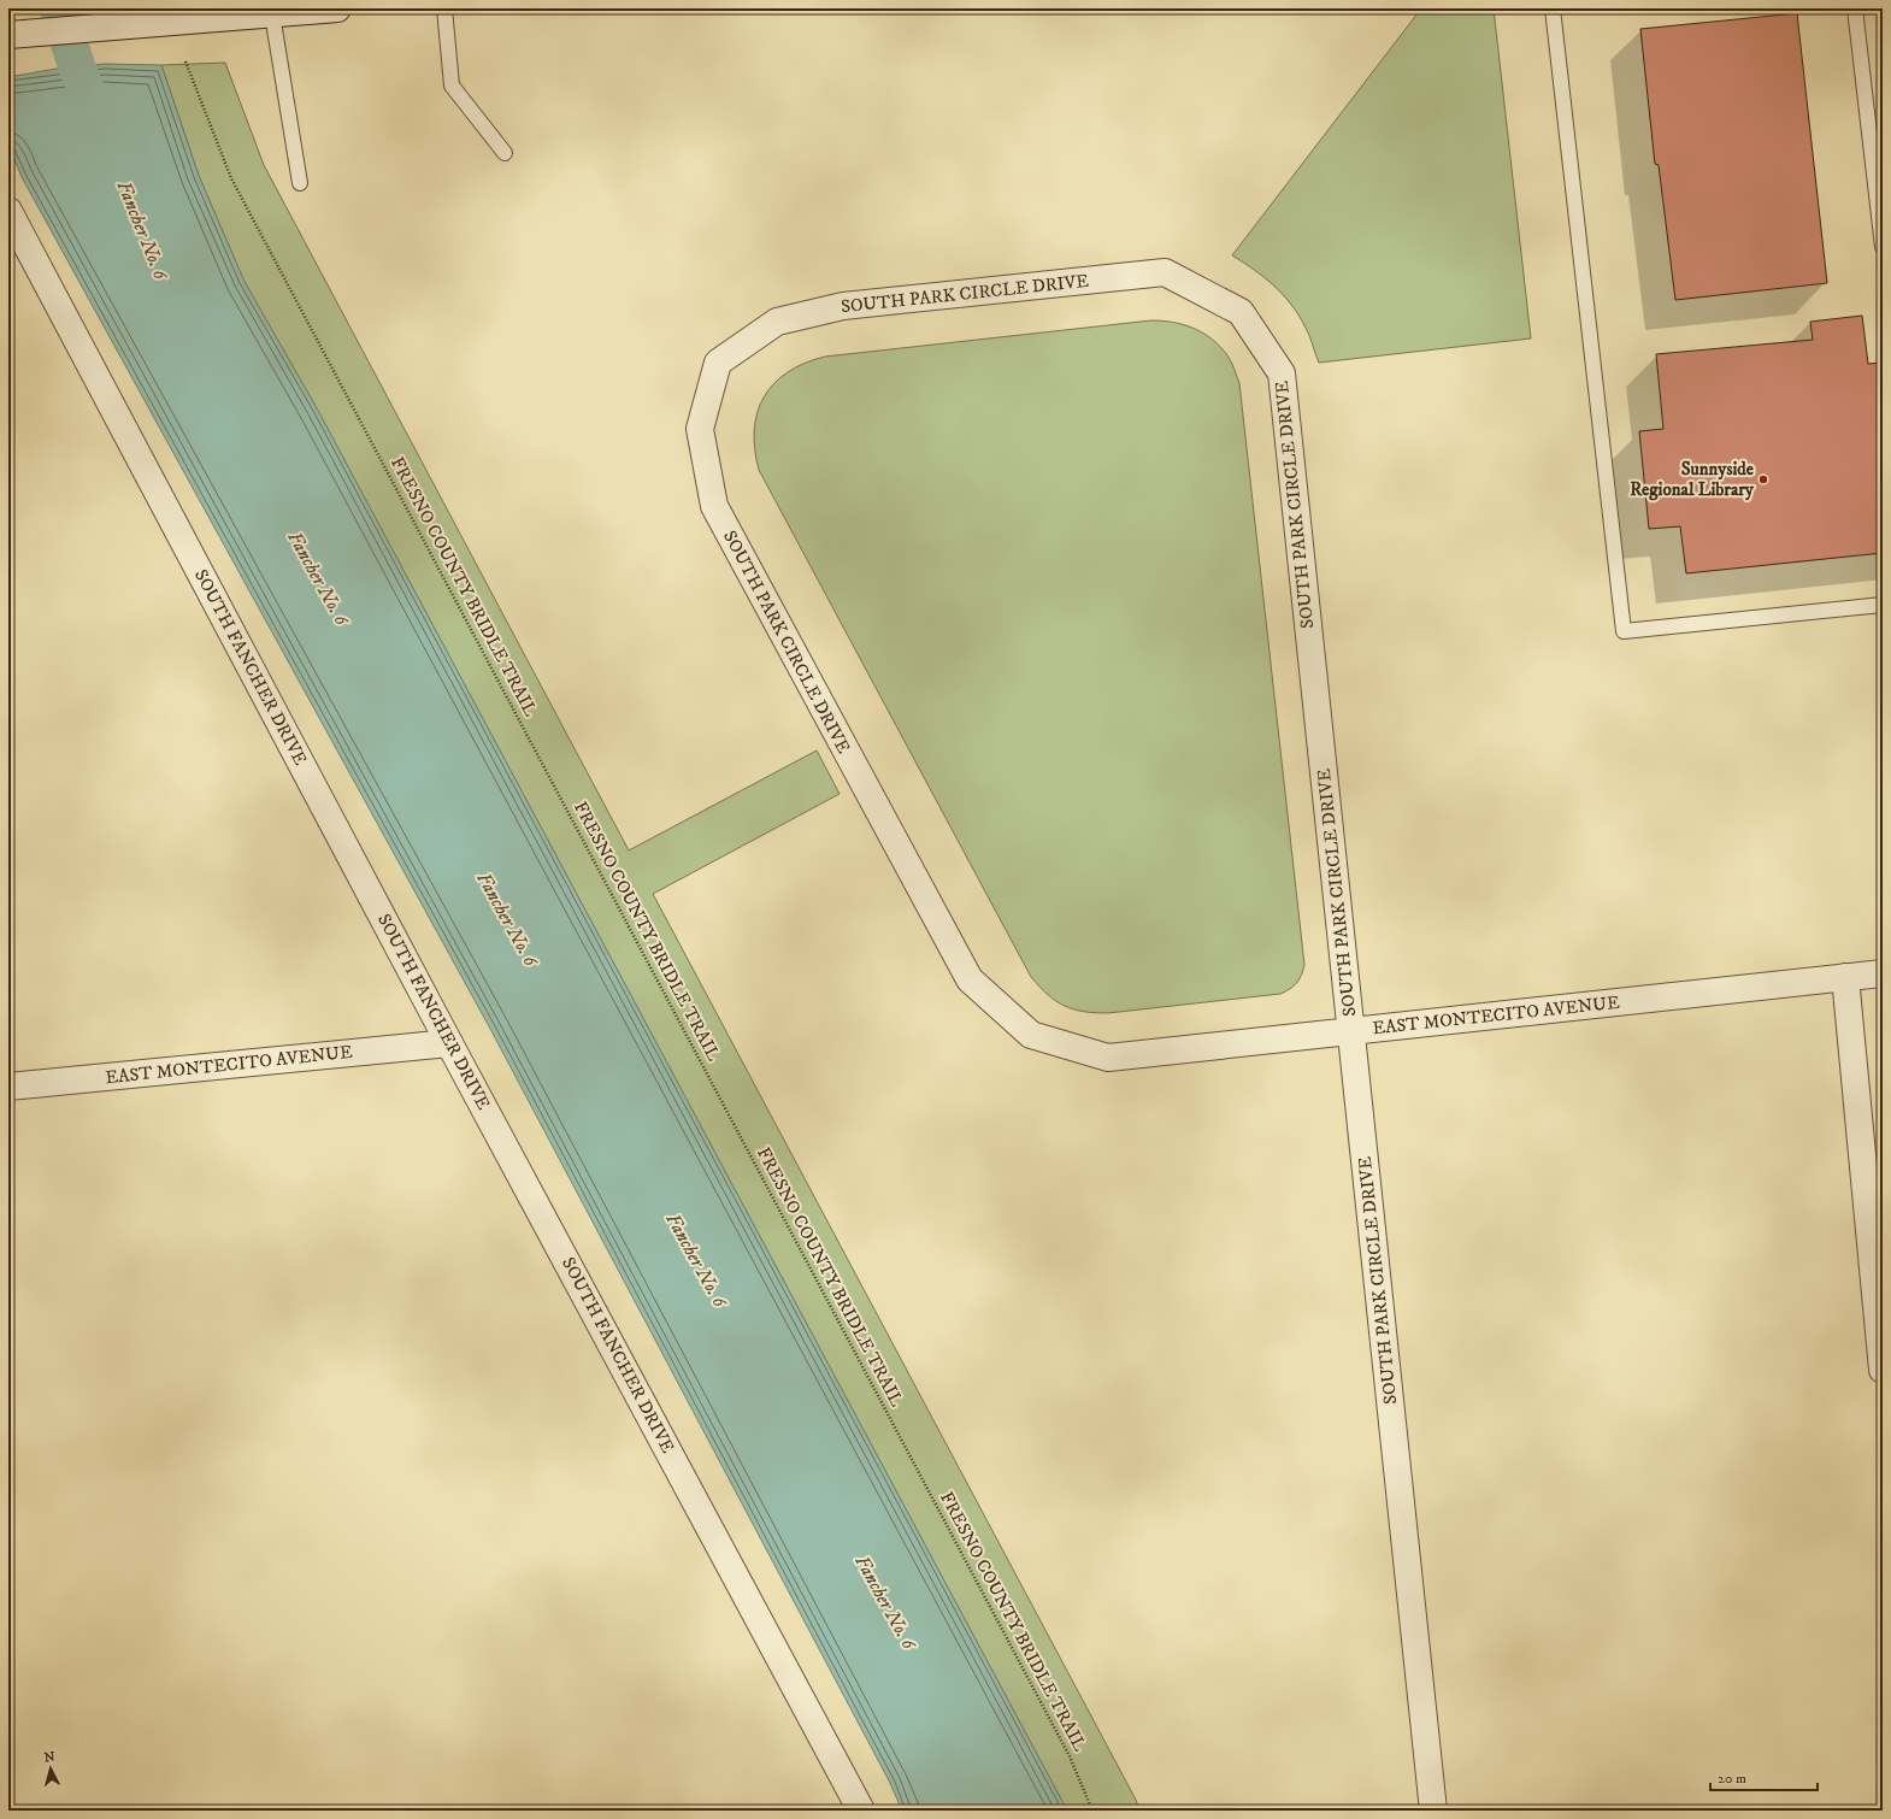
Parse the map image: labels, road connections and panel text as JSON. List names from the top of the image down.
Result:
{
  "streets": {
    "street": ["SOUTH PARK CIRCLE DRIVE", "SOUTH FANCHER DRIVE", "EAST MONTECITO AVENUE"],
    "path": ["FRESNO COUNTY BRIDLE TRAIL"]
  },
  "crossings": [
    ["SOUTH PARK CIRCLE DRIVE", "EAST MONTECITO AVENUE"],
    ["SOUTH FANCHER DRIVE", "EAST MONTECITO AVENUE"]
  ],
  "water": ["Fancher No. 6"],
  "places": ["Sunnyside Regional Library"],
  "scale_bar": "20 m",
  "north": "top"
}
